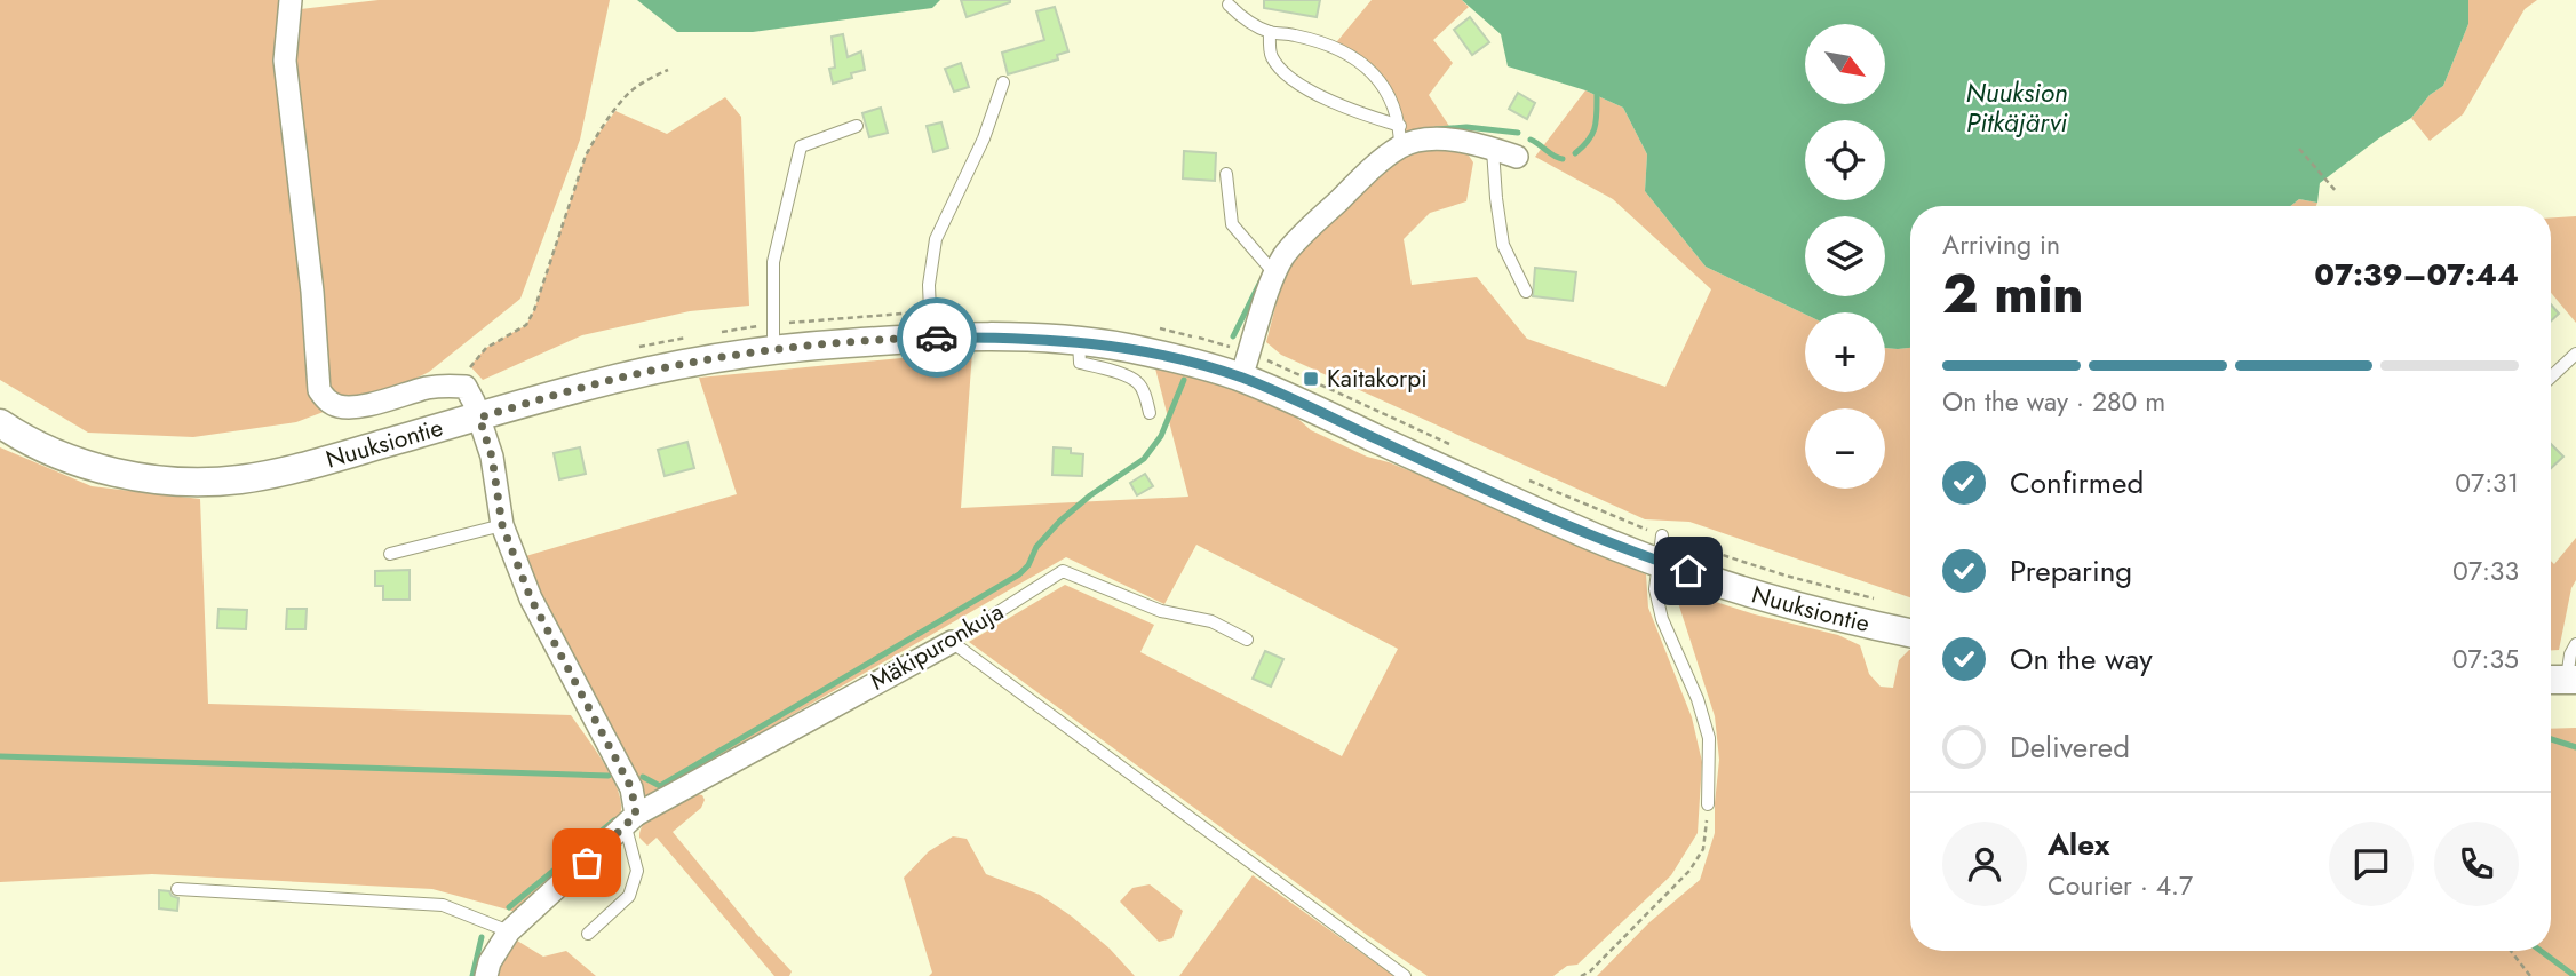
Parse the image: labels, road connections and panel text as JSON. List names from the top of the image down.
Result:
{
  "streets": {
    "street": ["Nuuksiontie", "Mäkipuronkuja"]
  },
  "water": ["Nuuksion Pitkäjärvi"],
  "places": {
    "transit": ["Kaitakorpi"]
  },
  "north": "bottom right",
  "page": {
    "map_buttons": ["+", "−"],
    "heading": ["2 min", "Arriving in", "07:39–07:44"],
    "panel": ["Alex", "Courier · 4.7"],
    "bar": "On the way · 280 m",
    "list": [
      ["Confirmed", "07:31"],
      ["Preparing", "07:33"],
      ["On the way", "07:35"],
      "Delivered"
    ]
  }
}
